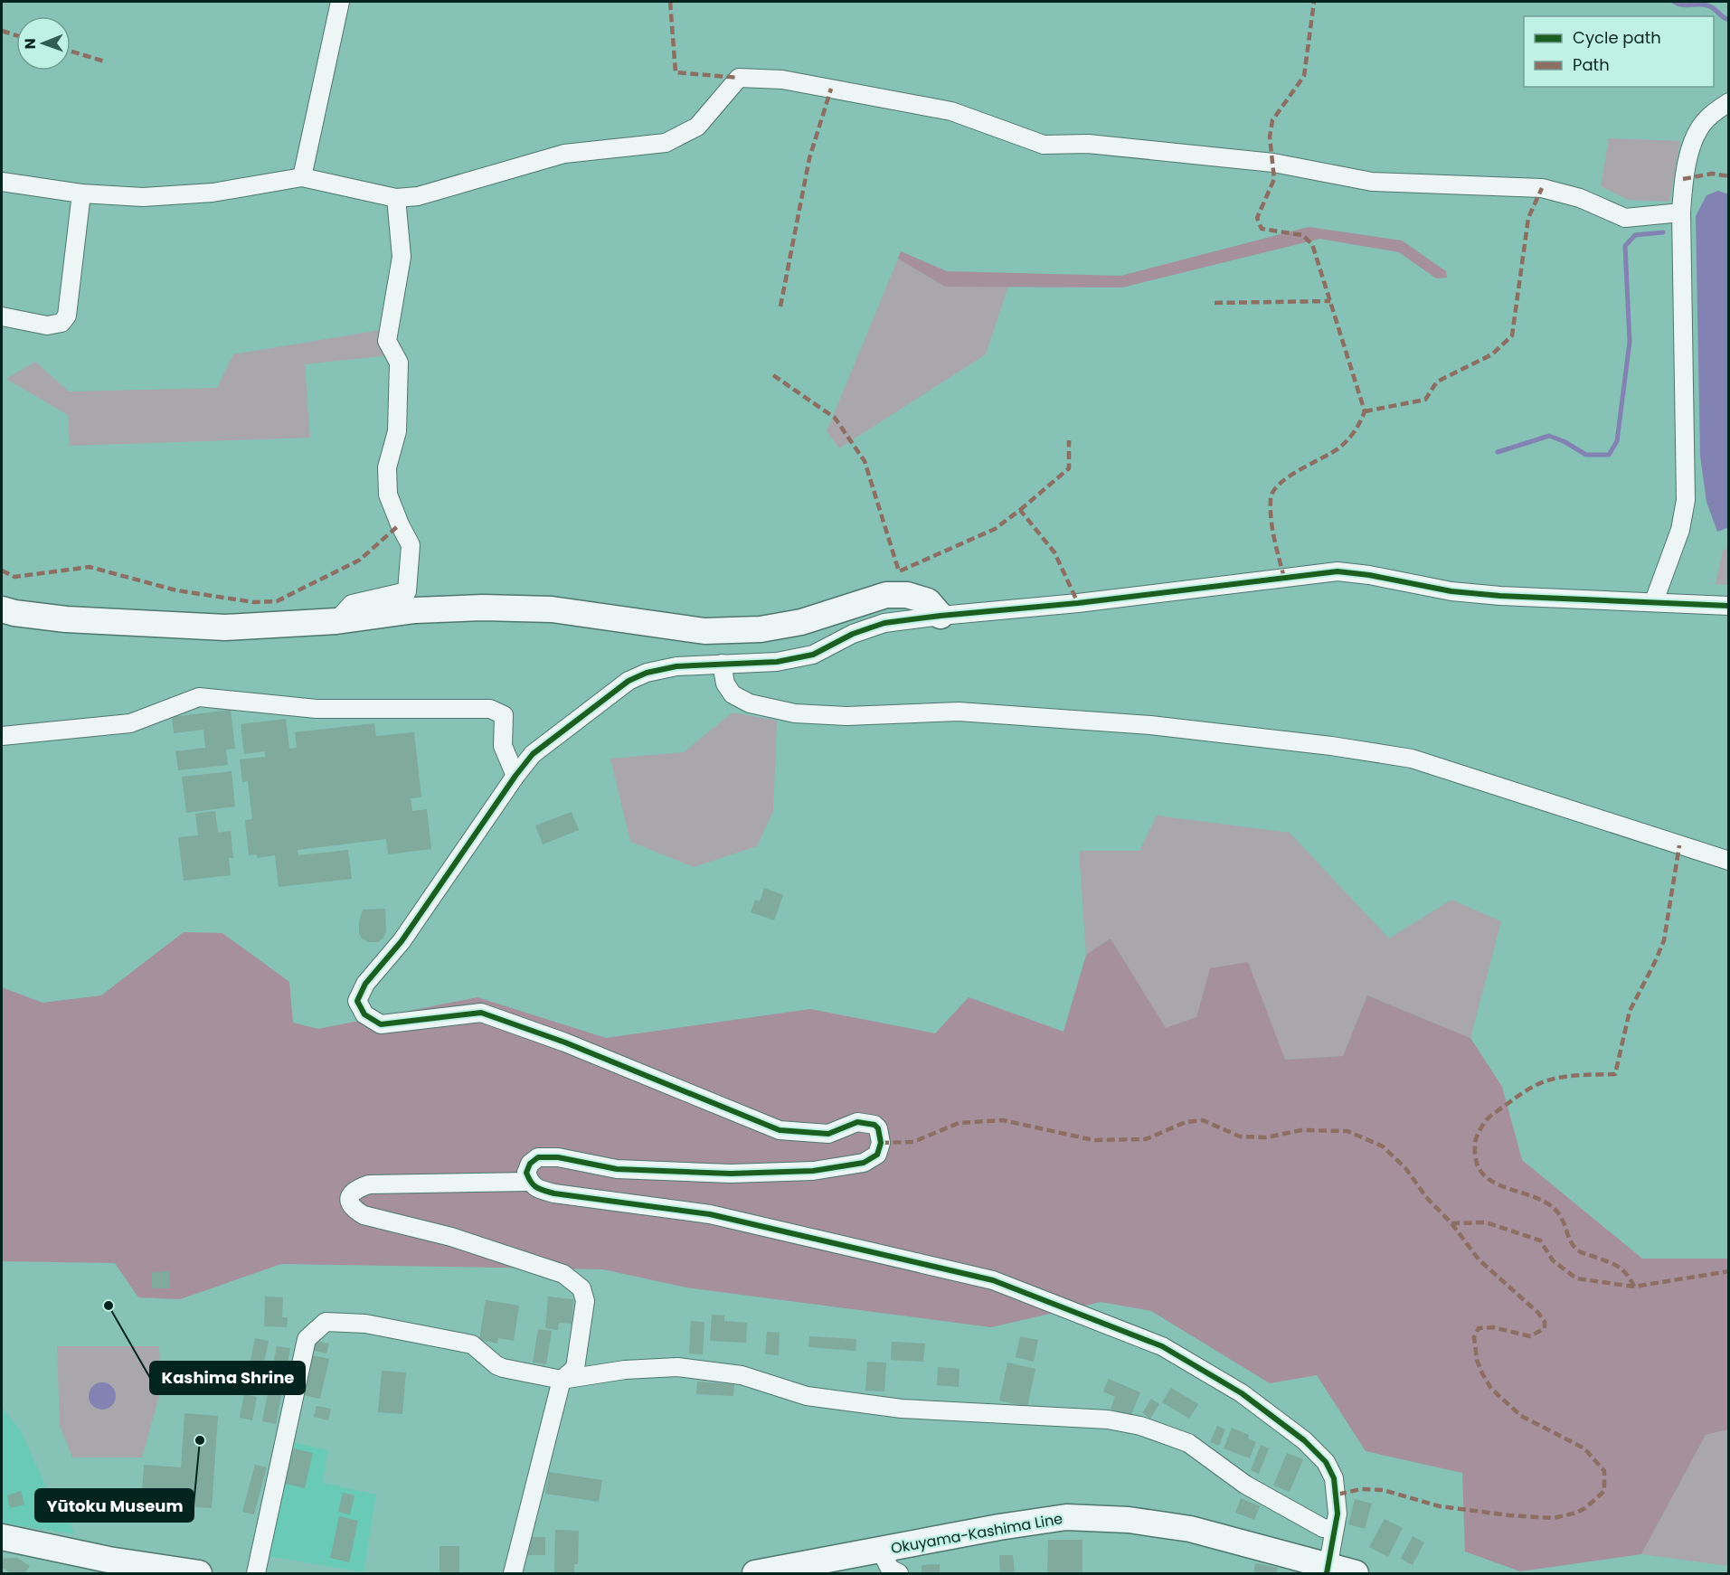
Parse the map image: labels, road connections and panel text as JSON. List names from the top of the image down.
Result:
{
  "streets": {
    "street": ["Okuyama-Kashima Line"]
  },
  "places": ["Kashima Shrine", "Yūtoku Museum"],
  "legend": ["Cycle path", "Path"],
  "north": "left"
}
